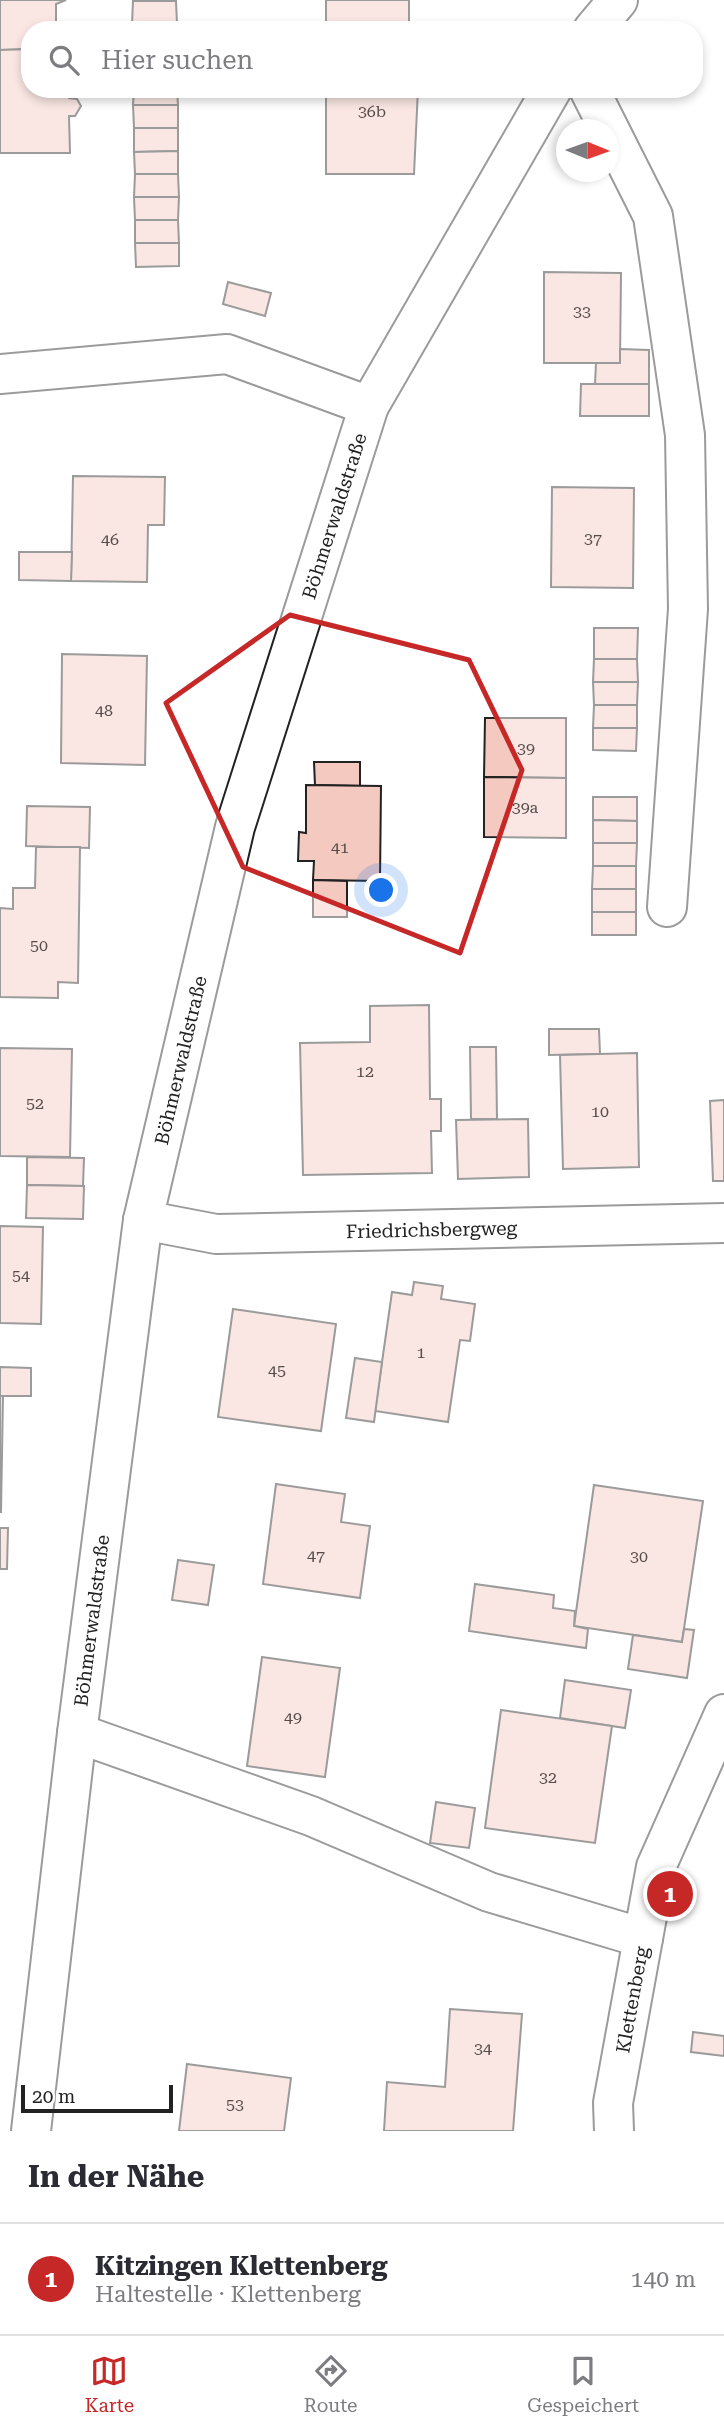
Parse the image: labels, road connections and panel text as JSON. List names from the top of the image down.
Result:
{
  "streets": {
    "street": ["Böhmerwaldstraße", "Friedrichsbergweg", "Klettenberg"]
  },
  "crossings": [
    ["Böhmerwaldstraße", "Friedrichsbergweg"],
    ["Böhmerwaldstraße", "Klettenberg"]
  ],
  "house_numbers": [
    "36b",
    "33",
    "37",
    "46",
    "48",
    "39",
    "39a",
    "41",
    "50",
    "12",
    "52",
    "10",
    "54",
    "1",
    "45",
    "47",
    "30",
    "49",
    "32",
    "34",
    "53"
  ],
  "scale_bar": "20 m",
  "north": "right",
  "page": {
    "search": "Hier suchen",
    "pins": "1",
    "scale": "20 m",
    "heading": "In der Nähe",
    "list": [
      {
        "mark": "1",
        "name": "Kitzingen Klettenberg",
        "note": "Haltestelle · Klettenberg",
        "value": "140 m"
      }
    ],
    "nav": ["Karte", "Route", "Gespeichert"]
  }
}
